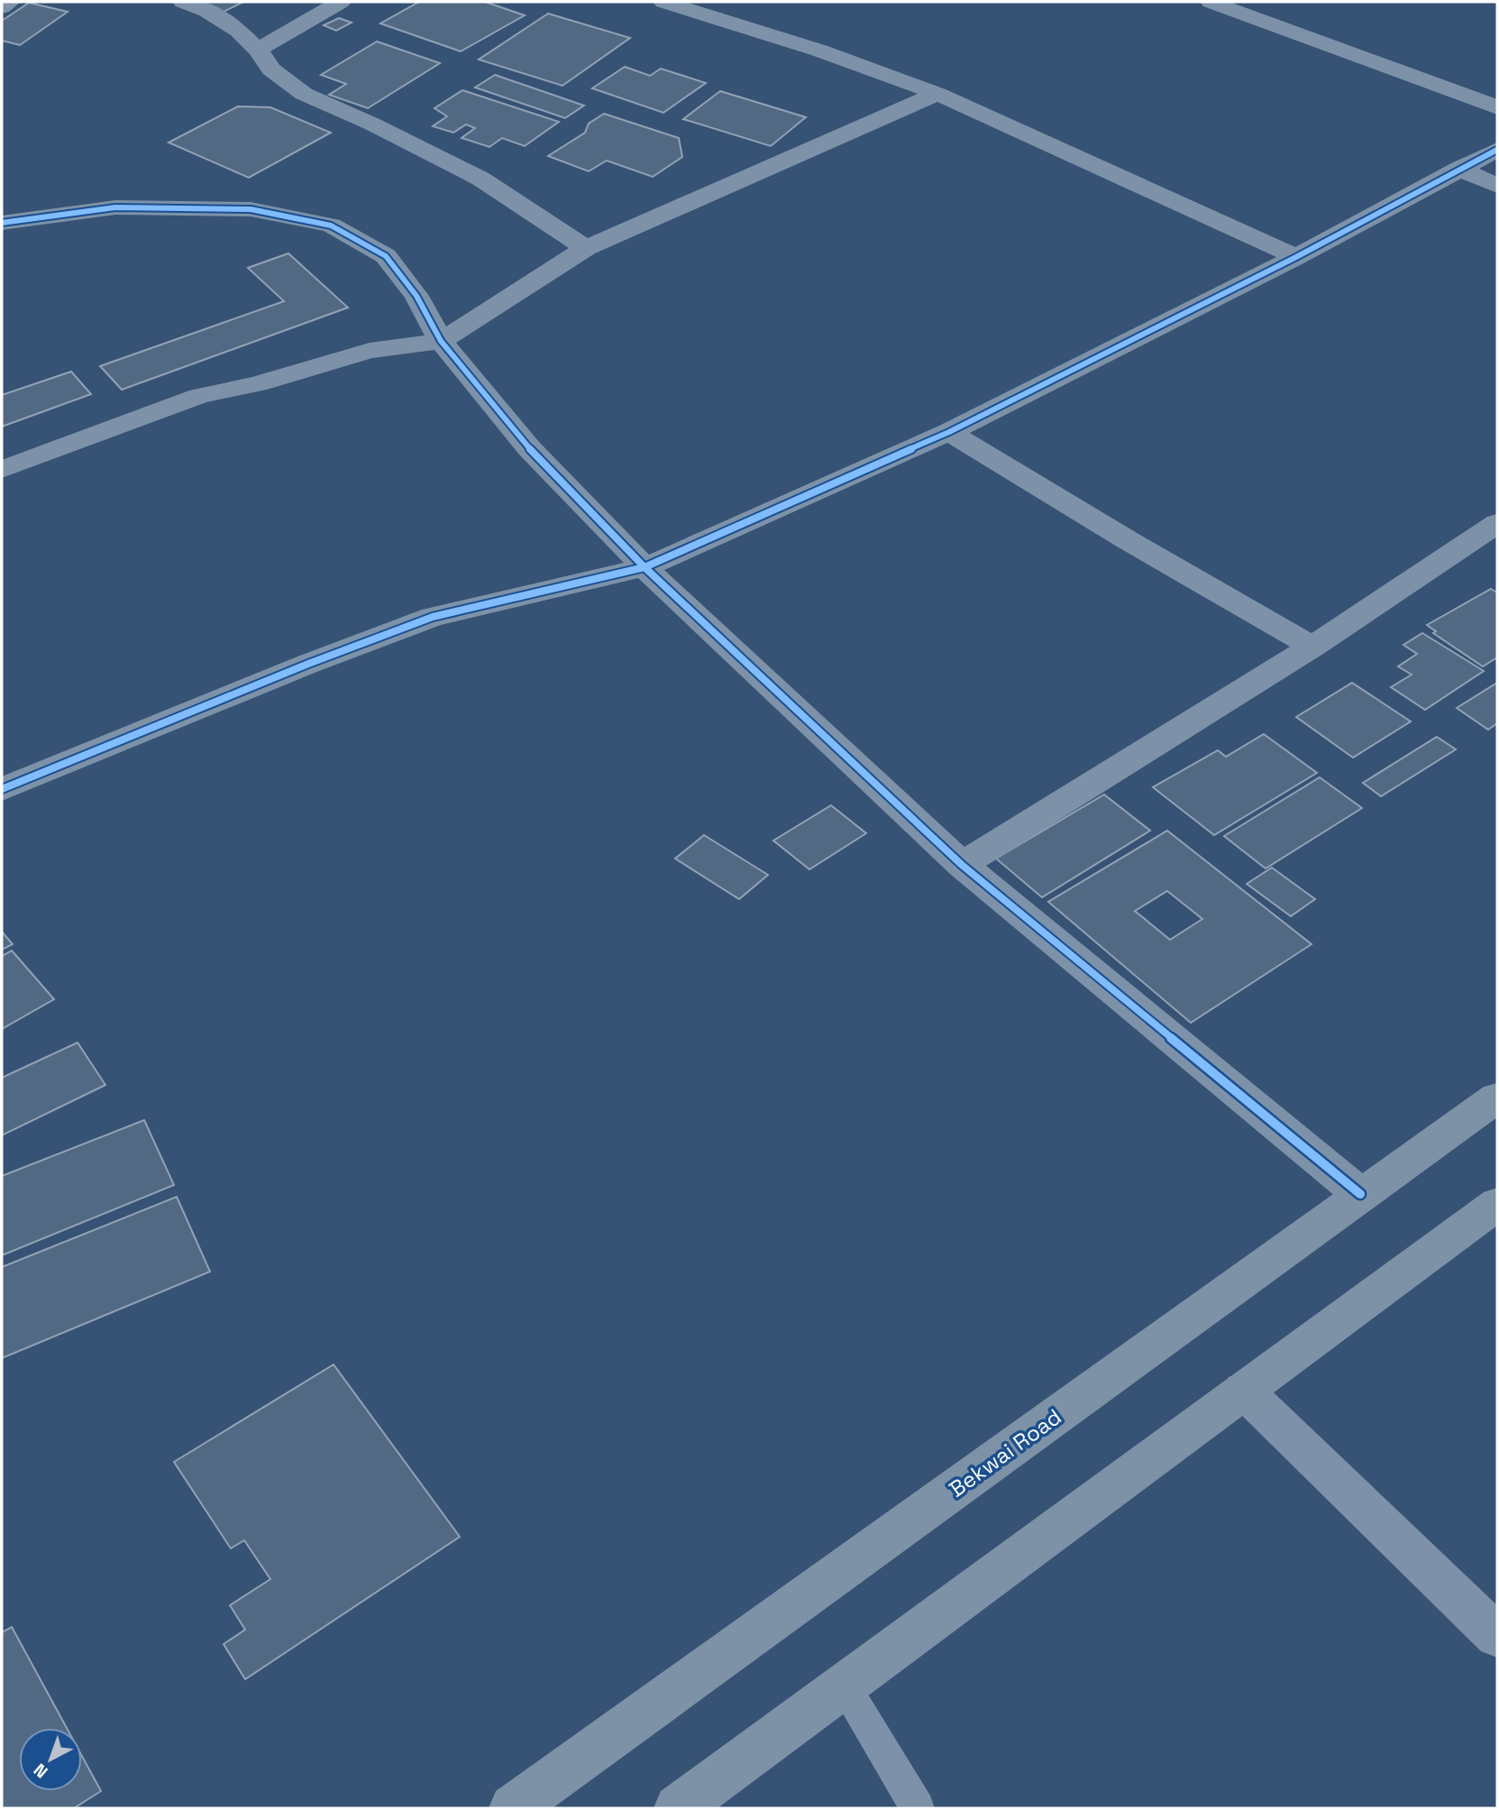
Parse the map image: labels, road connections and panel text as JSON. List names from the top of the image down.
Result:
{
  "streets": {
    "highway": ["Bekwai Road"]
  },
  "north": "bottom left"
}
